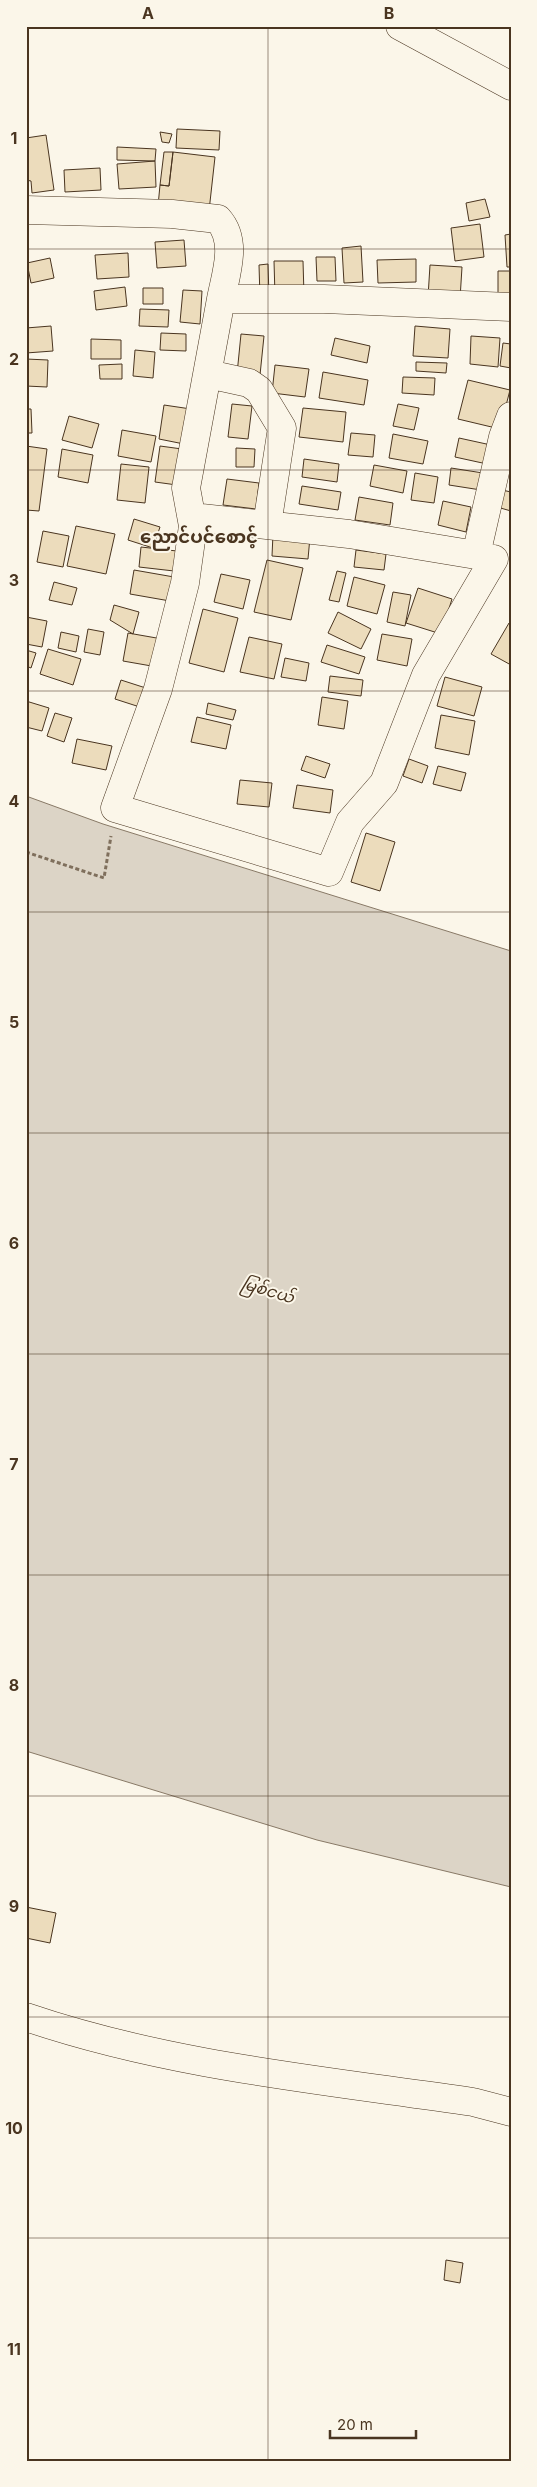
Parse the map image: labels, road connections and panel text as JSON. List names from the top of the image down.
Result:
{
  "districts": ["ညောင်ပင်စောင့်"],
  "water": ["မြစ်ငယ်"],
  "scale_bar": "20 m",
  "grid": {
    "columns": ["A", "B"],
    "rows": [
      "1",
      "2",
      "3",
      "4",
      "5",
      "6",
      "7",
      "8",
      "9",
      "10",
      "11"
    ]
  }
}
